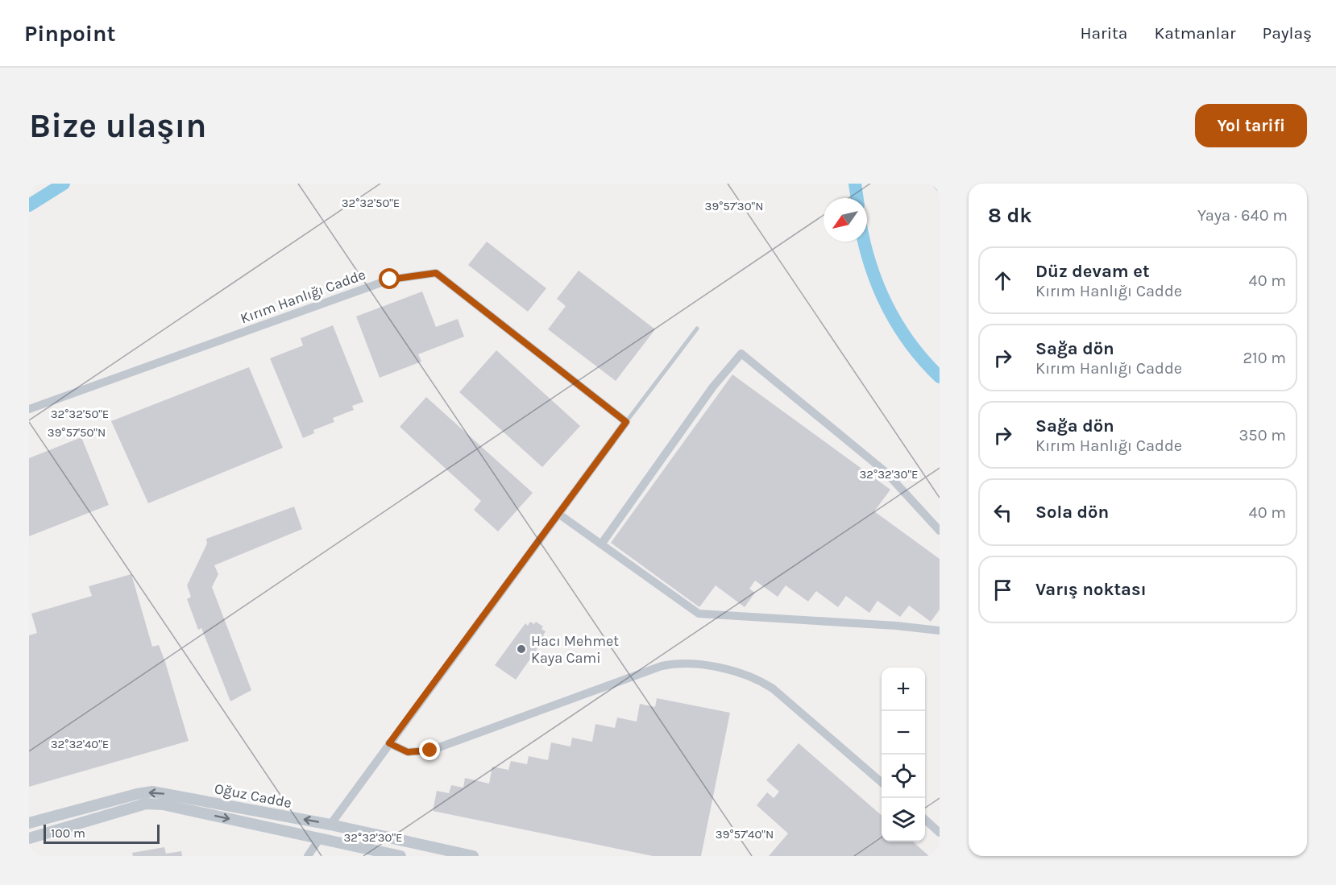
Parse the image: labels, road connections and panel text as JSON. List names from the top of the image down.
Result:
{
  "streets": {
    "street": ["Kırım Hanlığı Cadde", "Oğuz Cadde"]
  },
  "places": ["Hacı Mehmet Kaya Cami"],
  "scale_bar": "100 m",
  "north": "bottom left",
  "page": {
    "header": "Pinpoint",
    "nav": ["Harita", "Katmanlar", "Paylaş"],
    "buttons": "Yol tarifi",
    "title": "Bize ulaşın",
    "heading": ["8 dk", "Yaya · 640 m"],
    "list": [
      ["Düz devam et", "Kırım Hanlığı Cadde", "40 m"],
      ["Sağa dön", "Kırım Hanlığı Cadde", "210 m"],
      ["Sağa dön", "Kırım Hanlığı Cadde", "350 m"],
      ["Sola dön", "40 m"],
      "Varış noktası"
    ],
    "map_buttons": ["+", "−"],
    "scale": "100 m"
  },
  "coordinates": [
    "32°32'50\"E",
    "39°57'30\"N",
    "39°57'50\"N",
    "32°32'30\"E",
    "32°32'40\"E",
    "39°57'40\"N"
  ]
}
